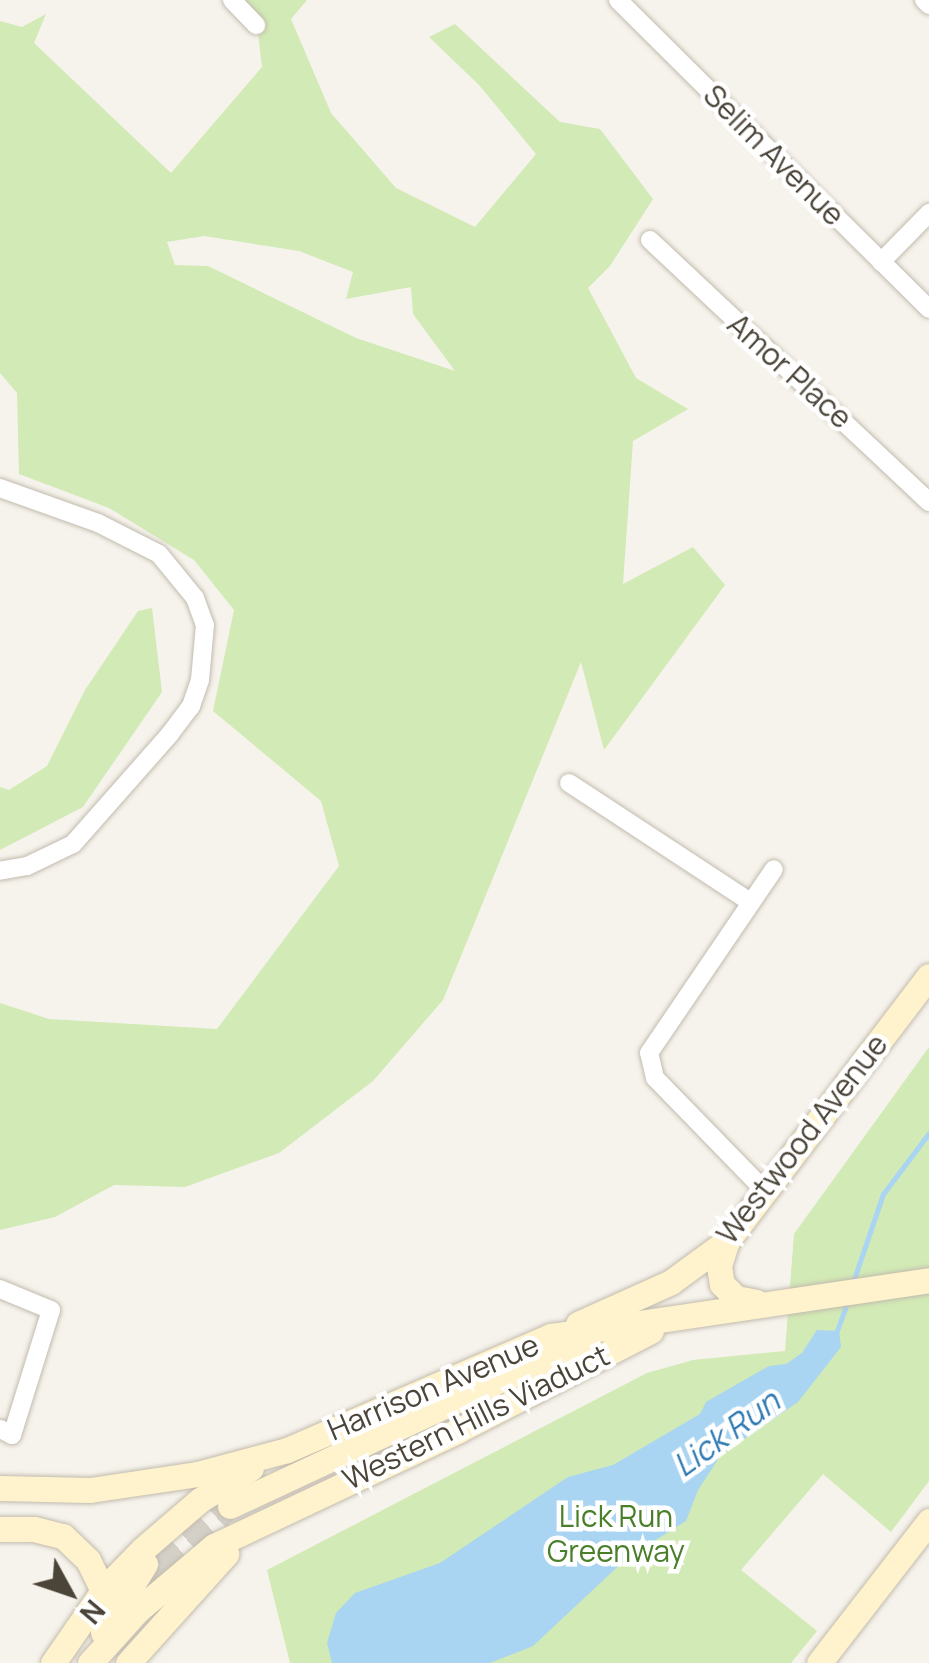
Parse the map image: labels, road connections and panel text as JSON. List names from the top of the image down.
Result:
{
  "streets": {
    "main road": ["Westwood Avenue", "Harrison Avenue", "Western Hills Viaduct"],
    "street": ["Selim Avenue", "Amor Place"]
  },
  "crossings": [
    ["Westwood Avenue", "Harrison Avenue"],
    ["Harrison Avenue", "Western Hills Viaduct"]
  ],
  "water": ["Lick Run"],
  "parks": ["Lick Run Greenway"],
  "north": "bottom right"
}
